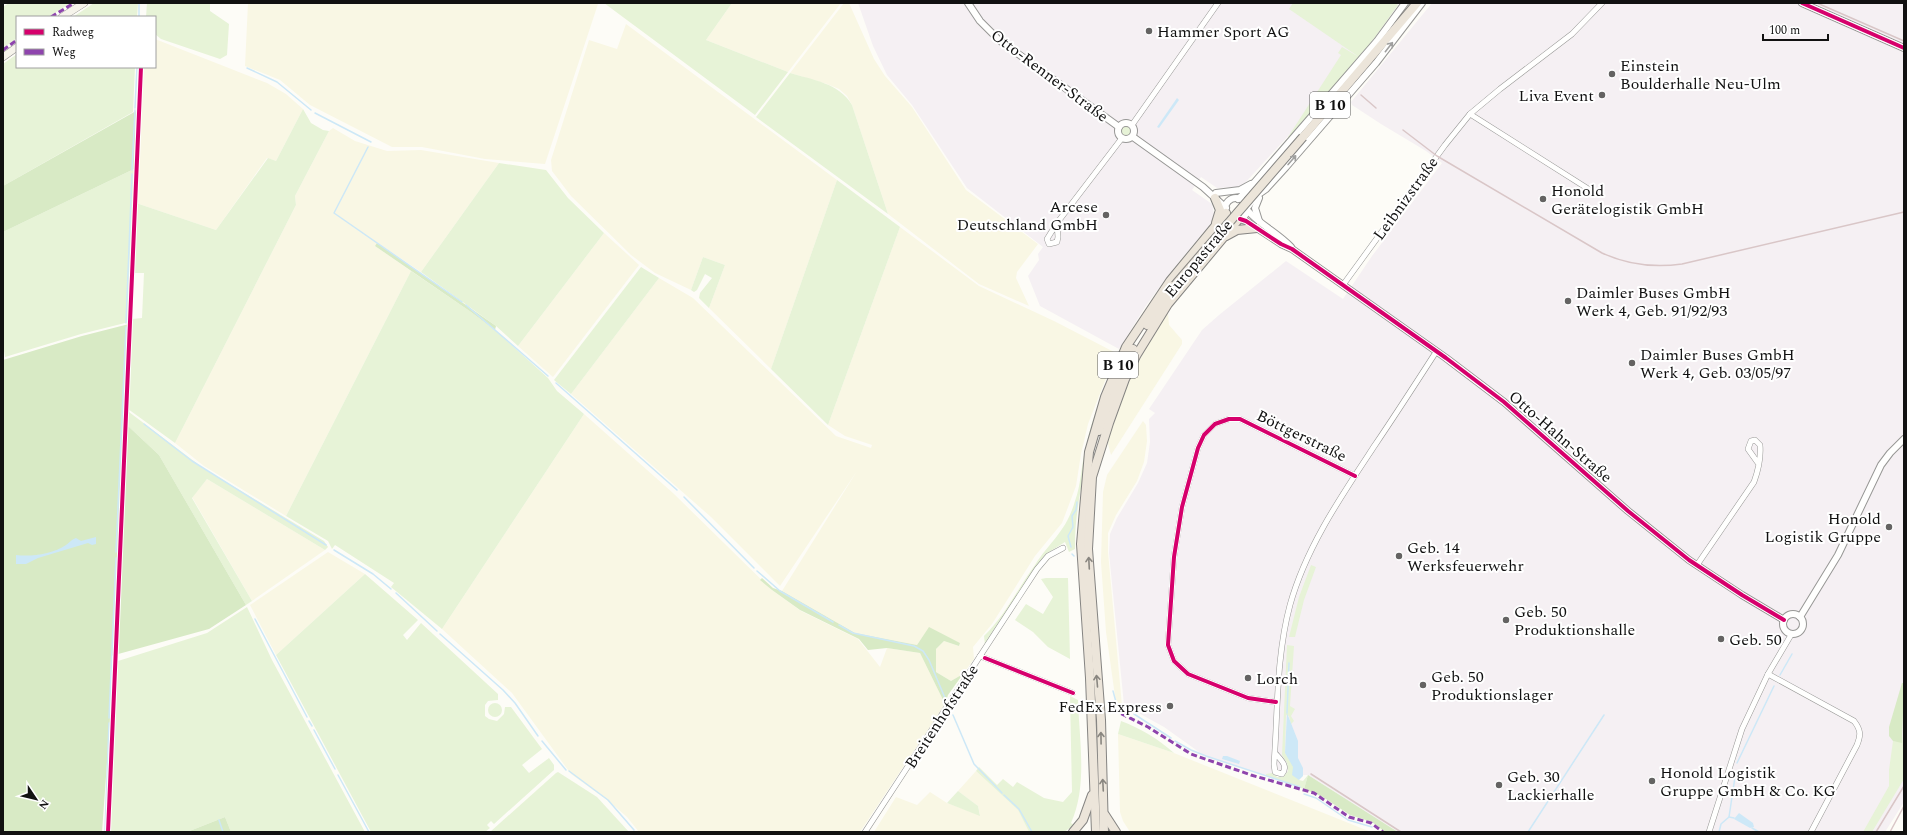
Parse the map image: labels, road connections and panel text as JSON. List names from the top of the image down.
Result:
{
  "streets": {
    "highway": ["B 10", "Europastraße"],
    "street": [
      "Otto-Renner-Straße",
      "Leibnizstraße",
      "Böttgerstraße",
      "Otto-Hahn-Straße",
      "Breitenhofstraße"
    ]
  },
  "crossings": [
    ["B 10", "Europastraße"],
    ["B 10", "Otto-Hahn-Straße"],
    ["Leibnizstraße", "Otto-Hahn-Straße"],
    ["Europastraße", "Otto-Hahn-Straße"]
  ],
  "places": [
    "Hammer Sport AG",
    "Einstein Boulderhalle Neu-Ulm",
    "Liva Event",
    "Honold Gerätelogistik GmbH",
    "Arcese Deutschland GmbH",
    "Daimler Buses GmbH Werk 4, Geb. 91/92/93",
    "Daimler Buses GmbH Werk 4, Geb. 03/05/97",
    "Honold Logistik Gruppe",
    "Geb. 14 Werksfeuerwehr",
    "Geb. 50 Produktionshalle",
    "Geb. 50",
    "Lorch",
    "Geb. 50 Produktionslager",
    "FedEx Express",
    "Honold Logistik Gruppe GmbH & Co. KG",
    "Geb. 30 Lackierhalle"
  ],
  "legend": ["Radweg", "Weg"],
  "scale_bar": "100 m",
  "north": "bottom right"
}
